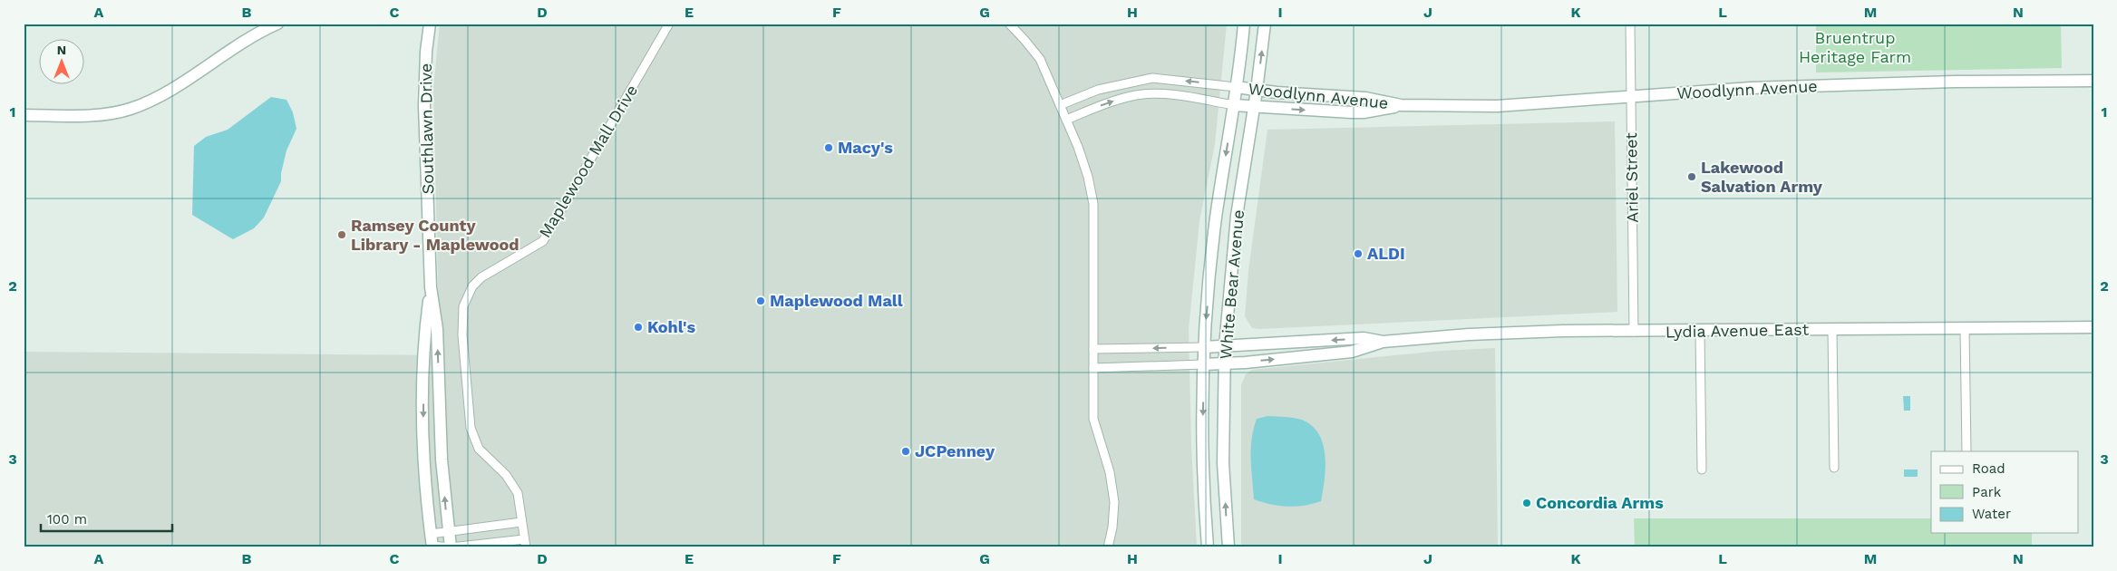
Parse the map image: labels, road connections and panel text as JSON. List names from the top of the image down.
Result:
{
  "streets": {
    "street": [
      "Woodlynn Avenue",
      "Southlawn Drive",
      "Maplewood Mall Drive",
      "Ariel Street",
      "White Bear Avenue",
      "Lydia Avenue East"
    ]
  },
  "crossings": [
    ["Woodlynn Avenue", "Ariel Street"],
    ["Woodlynn Avenue", "White Bear Avenue"],
    ["Southlawn Drive", "Maplewood Mall Drive"],
    ["Ariel Street", "Lydia Avenue East"],
    ["White Bear Avenue", "Lydia Avenue East"]
  ],
  "parks": ["Bruentrup Heritage Farm"],
  "places": [
    "Macy's",
    "Lakewood Salvation Army",
    "Ramsey County Library - Maplewood",
    "ALDI",
    "Maplewood Mall",
    "Kohl's",
    "JCPenney",
    "Concordia Arms"
  ],
  "legend": ["Road", "Park", "Water"],
  "scale_bar": "100 m",
  "north": "top",
  "grid": {
    "columns": [
      "A",
      "B",
      "C",
      "D",
      "E",
      "F",
      "G",
      "H",
      "I",
      "J",
      "K",
      "L",
      "M",
      "N"
    ],
    "rows": ["1", "2", "3"]
  }
}
